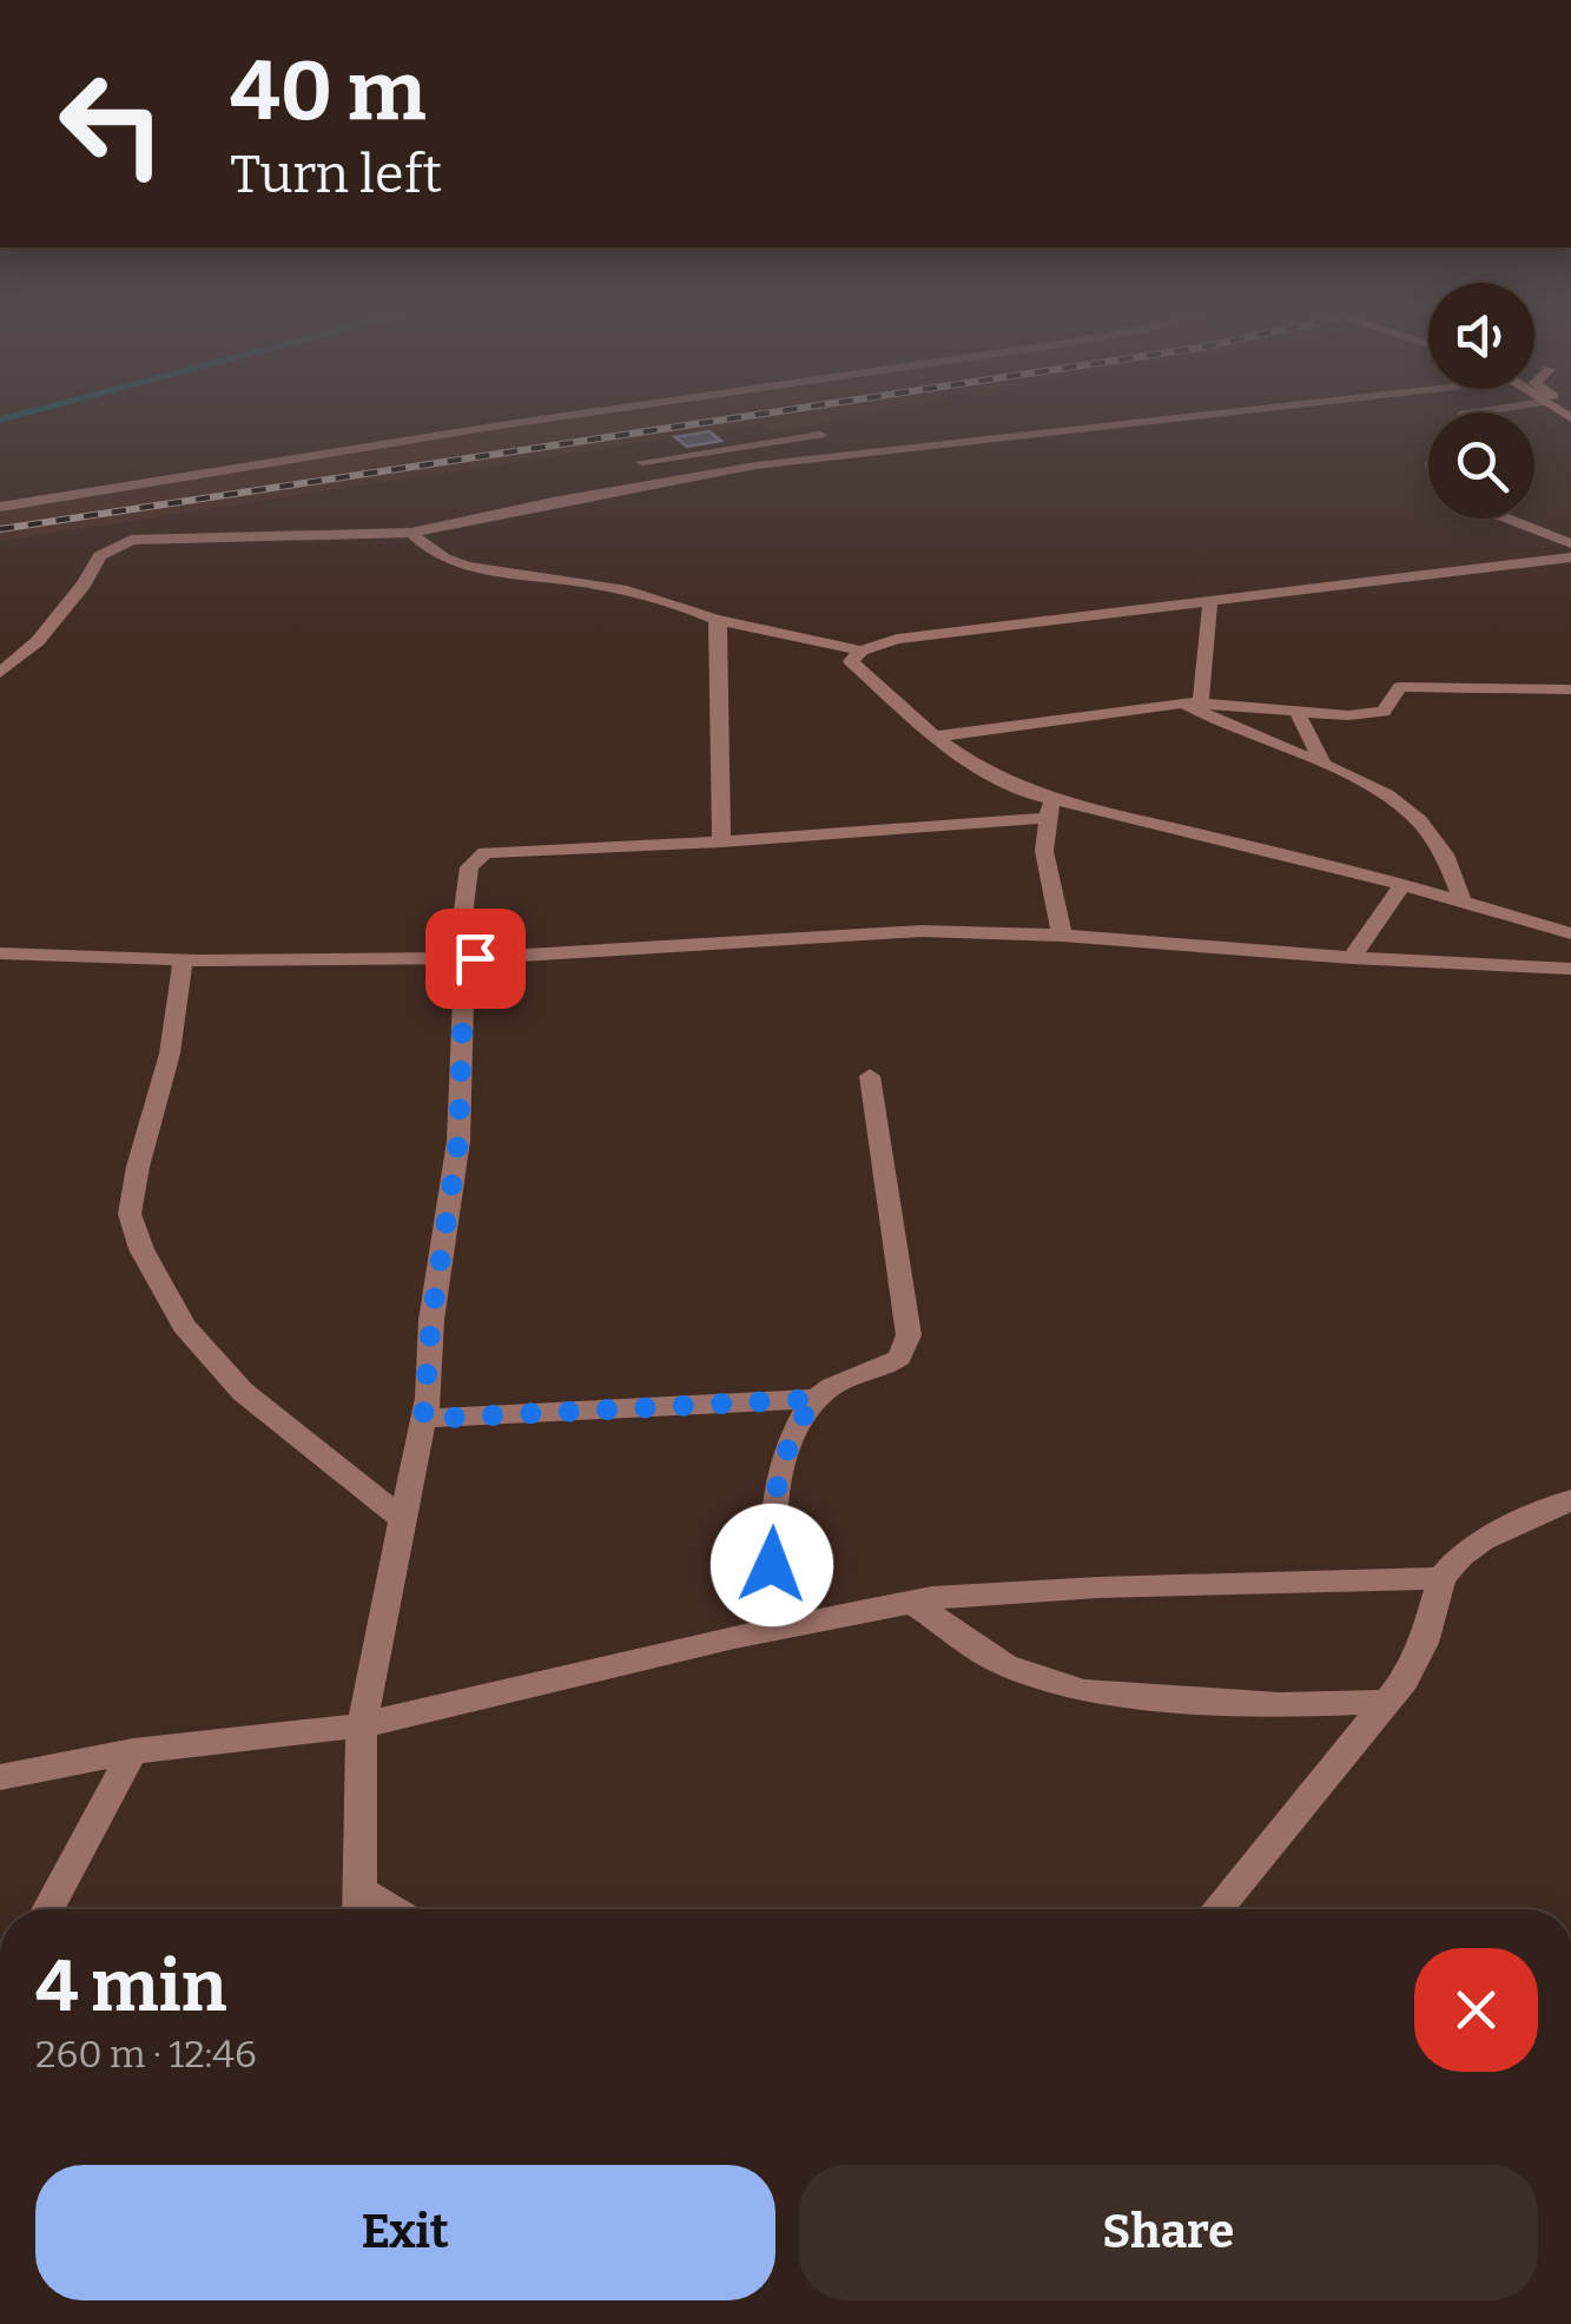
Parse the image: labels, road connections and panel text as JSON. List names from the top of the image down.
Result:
{
  "page": {
    "turn": ["40 m", "Turn left"],
    "heading": ["4 min", "260 m · 12:46"],
    "buttons": ["Exit", "Share"]
  }
}
